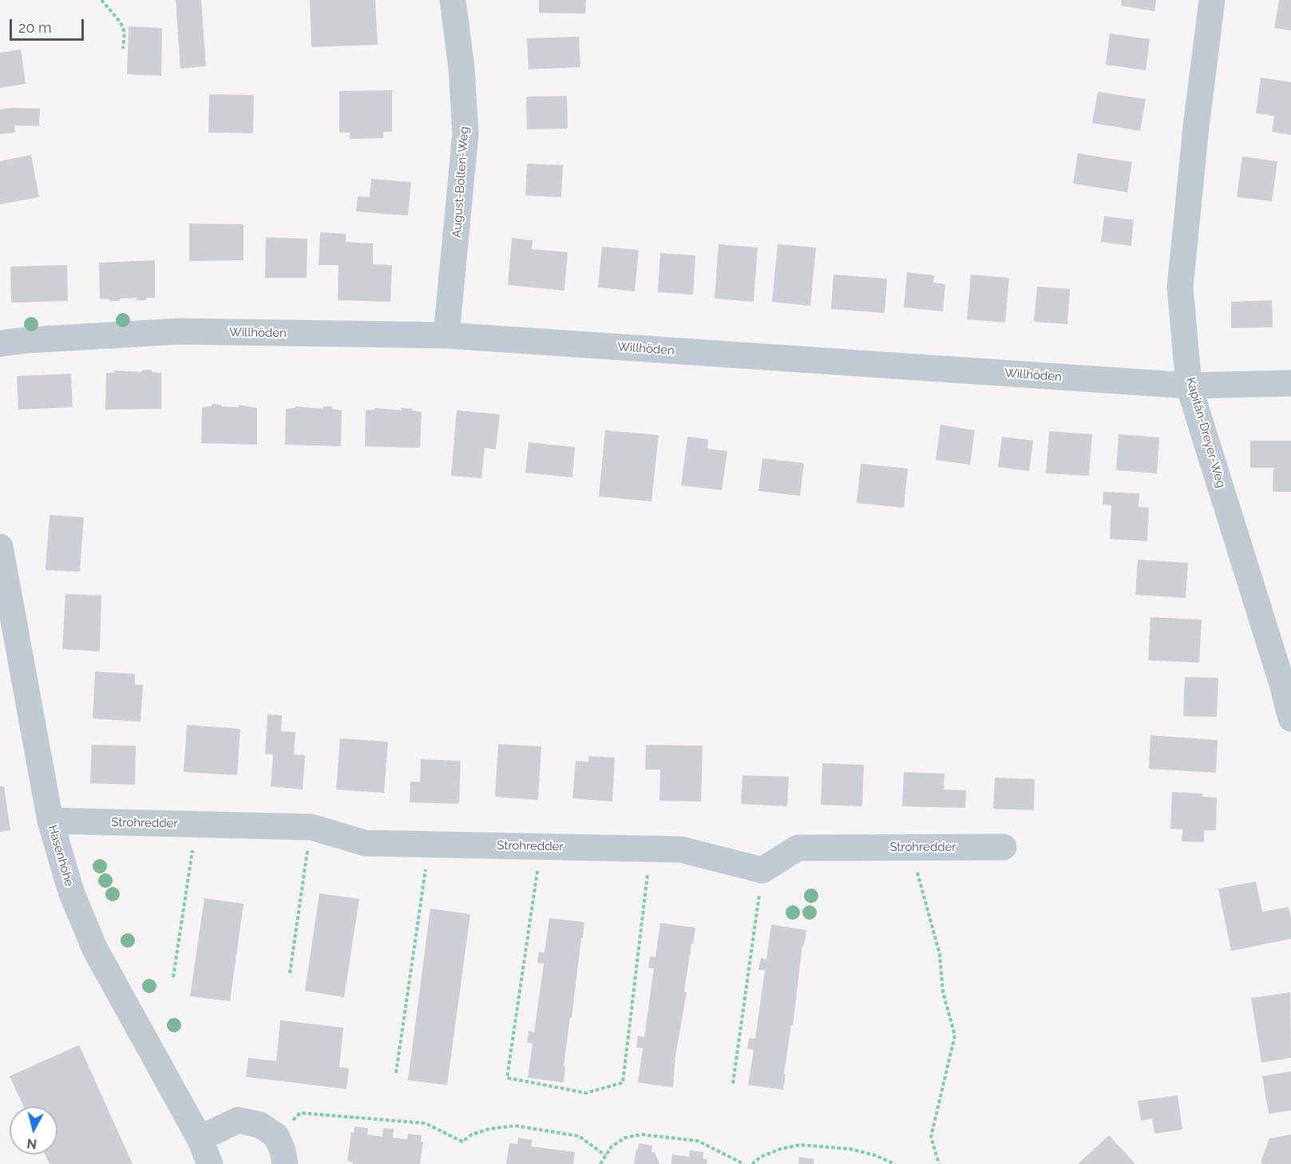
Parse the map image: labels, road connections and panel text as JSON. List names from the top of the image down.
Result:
{
  "streets": {
    "street": [
      "August-Bolten-Weg",
      "Willhöden",
      "Kapitän-Dreyer-Weg",
      "Strohredder",
      "Hasenhöhe"
    ]
  },
  "crossings": [
    ["August-Bolten-Weg", "Willhöden"],
    ["Willhöden", "Kapitän-Dreyer-Weg"],
    ["Strohredder", "Hasenhöhe"]
  ],
  "scale_bar": "20 m",
  "north": "bottom"
}
